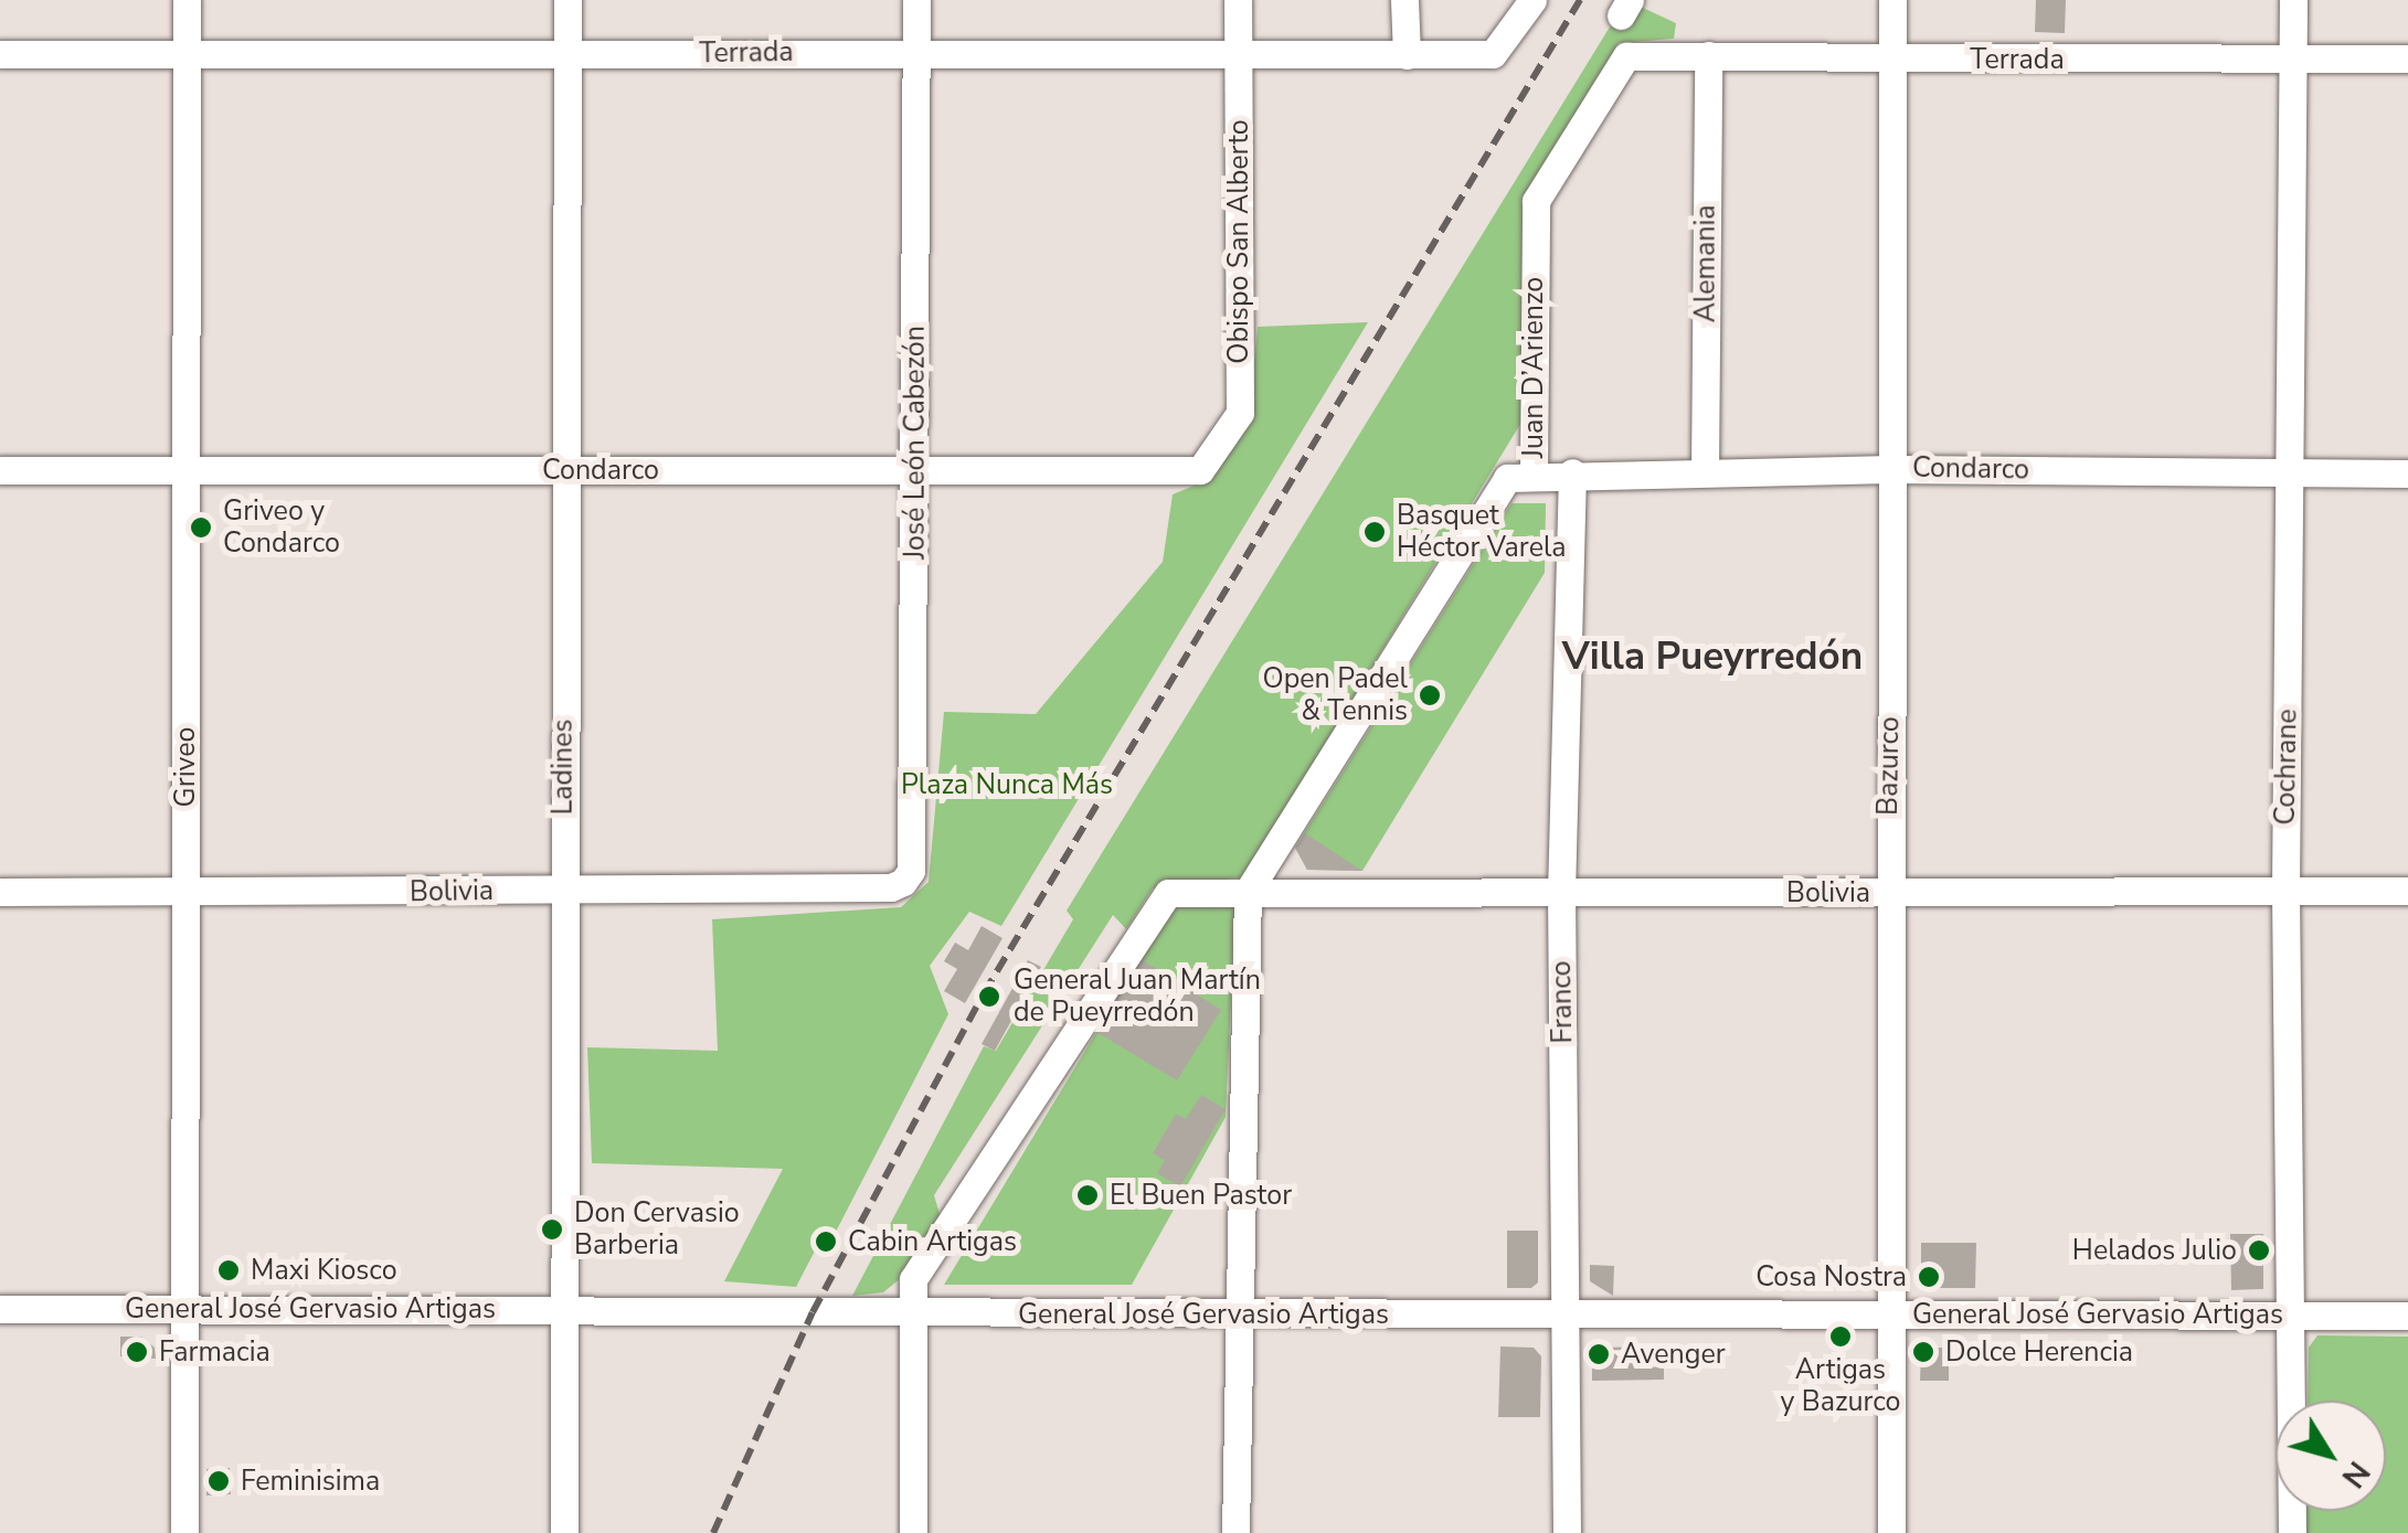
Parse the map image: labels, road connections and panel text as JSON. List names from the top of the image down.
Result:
{
  "streets": {
    "street": [
      "Terrada",
      "Obispo San Alberto",
      "Alemania",
      "Juan D’Arienzo",
      "José León Cabezón",
      "Condarco",
      "Bazurco",
      "Griveo",
      "Ladines",
      "Cochrane",
      "Bolivia",
      "Franco",
      "General José Gervasio Artigas"
    ]
  },
  "crossings": [
    ["Terrada", "Obispo San Alberto"],
    ["Terrada", "Alemania"],
    ["Terrada", "Juan D’Arienzo"],
    ["Terrada", "José León Cabezón"],
    ["Terrada", "Bazurco"],
    ["Terrada", "Griveo"],
    ["Terrada", "Ladines"],
    ["Terrada", "Cochrane"],
    ["Obispo San Alberto", "Condarco"],
    ["Alemania", "Condarco"],
    ["Juan D’Arienzo", "Condarco"],
    ["Juan D’Arienzo", "Bolivia"],
    ["José León Cabezón", "Condarco"],
    ["José León Cabezón", "Bolivia"],
    ["Condarco", "Bazurco"],
    ["Condarco", "Griveo"],
    ["Condarco", "Ladines"],
    ["Condarco", "Cochrane"],
    ["Condarco", "Franco"],
    ["Bazurco", "Bolivia"],
    ["Bazurco", "General José Gervasio Artigas"],
    ["Griveo", "Bolivia"],
    ["Griveo", "General José Gervasio Artigas"],
    ["Ladines", "Bolivia"],
    ["Ladines", "General José Gervasio Artigas"],
    ["Cochrane", "Bolivia"],
    ["Cochrane", "General José Gervasio Artigas"],
    ["Bolivia", "Franco"],
    ["Franco", "General José Gervasio Artigas"]
  ],
  "districts": ["Villa Pueyrredón"],
  "parks": ["Plaza Nunca Más"],
  "places": [
    "Griveo y Condarco",
    "Basquet Héctor Varela",
    "Open Padel & Tennis",
    "General Juan Martín de Pueyrredón",
    "El Buen Pastor",
    "Don Cervasio Barberia",
    "Cabin Artigas",
    "Helados Julio",
    "Maxi Kiosco",
    "Cosa Nostra",
    "Artigas y Bazurco",
    "Farmacia",
    "Dolce Herencia",
    "Avenger",
    "Feminisima"
  ],
  "north": "bottom right"
}
